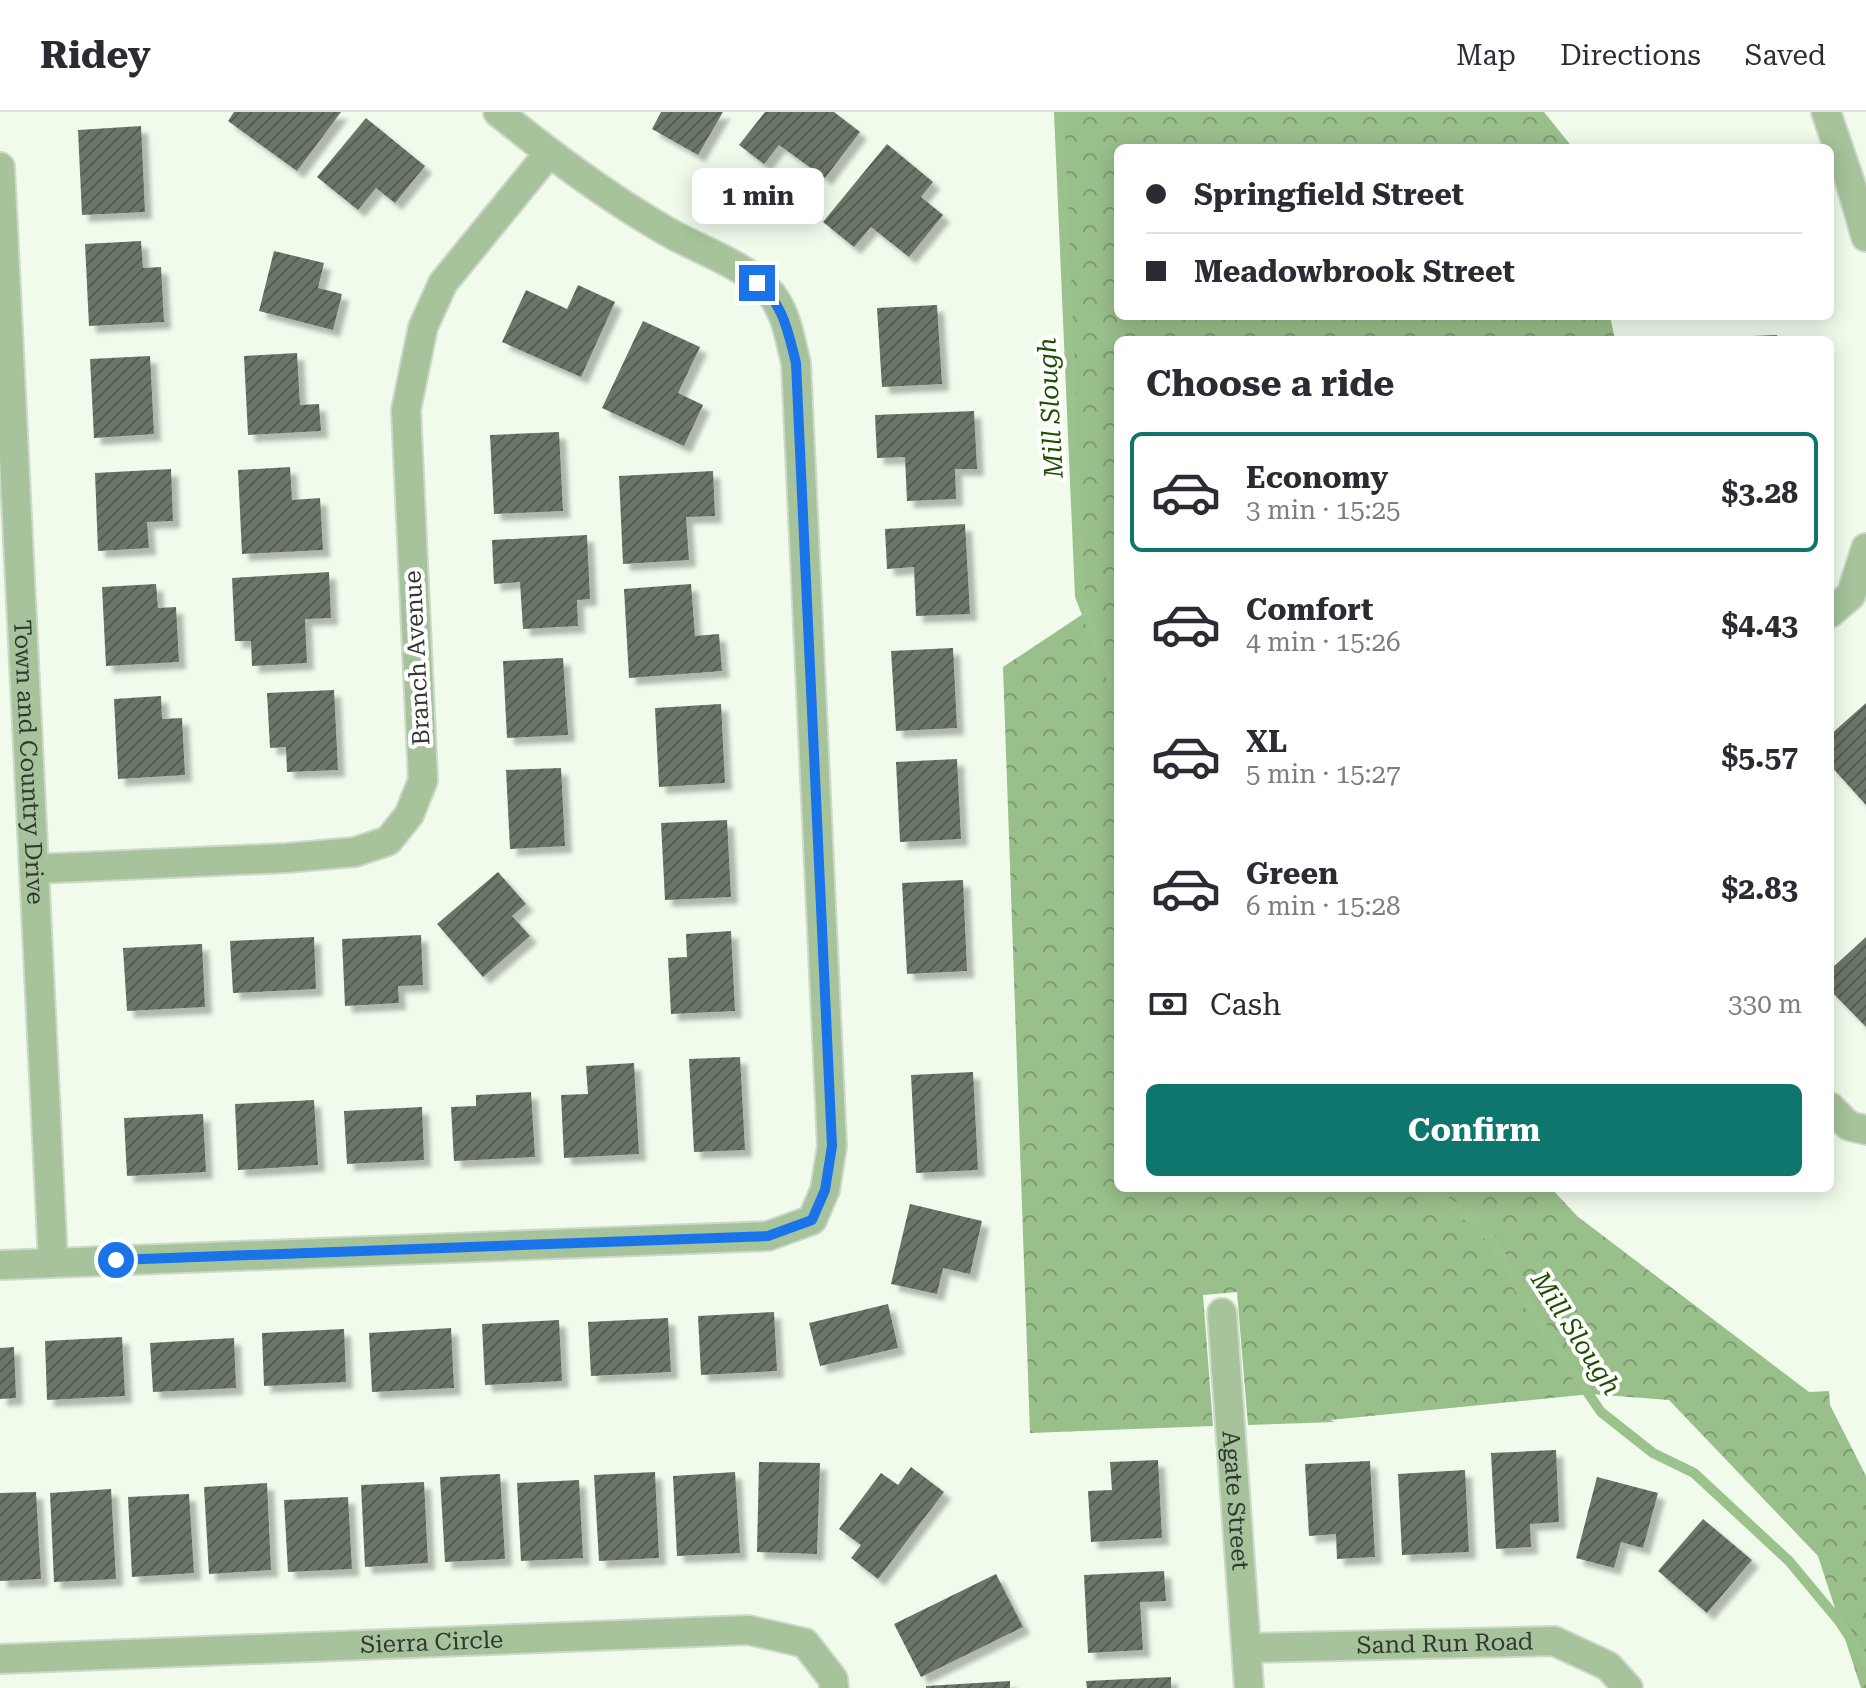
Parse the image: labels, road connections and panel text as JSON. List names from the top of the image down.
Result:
{
  "streets": {
    "street": [
      "Branch Avenue",
      "Town and Country Drive",
      "Agate Street",
      "Sierra Circle",
      "Sand Run Road"
    ]
  },
  "crossings": [
    ["Branch Avenue", "Town and Country Drive"],
    ["Agate Street", "Sand Run Road"]
  ],
  "water": ["Mill Slough"],
  "page": {
    "header": "Ridey",
    "nav": ["Map", "Directions", "Saved"],
    "banner": ["Springfield Street", "Meadowbrook Street"],
    "bubble": "1 min",
    "heading": "Choose a ride",
    "list": [
      {
        "name": "Economy",
        "note": "3 min · 15:25",
        "value": "$3.28"
      },
      {
        "name": "Comfort",
        "note": "4 min · 15:26",
        "value": "$4.43"
      },
      {
        "name": "XL",
        "note": "5 min · 15:27",
        "value": "$5.57"
      },
      {
        "name": "Green",
        "note": "6 min · 15:28",
        "value": "$2.83"
      }
    ],
    "pay": ["Cash", "330 m"],
    "buttons": "Confirm"
  }
}
